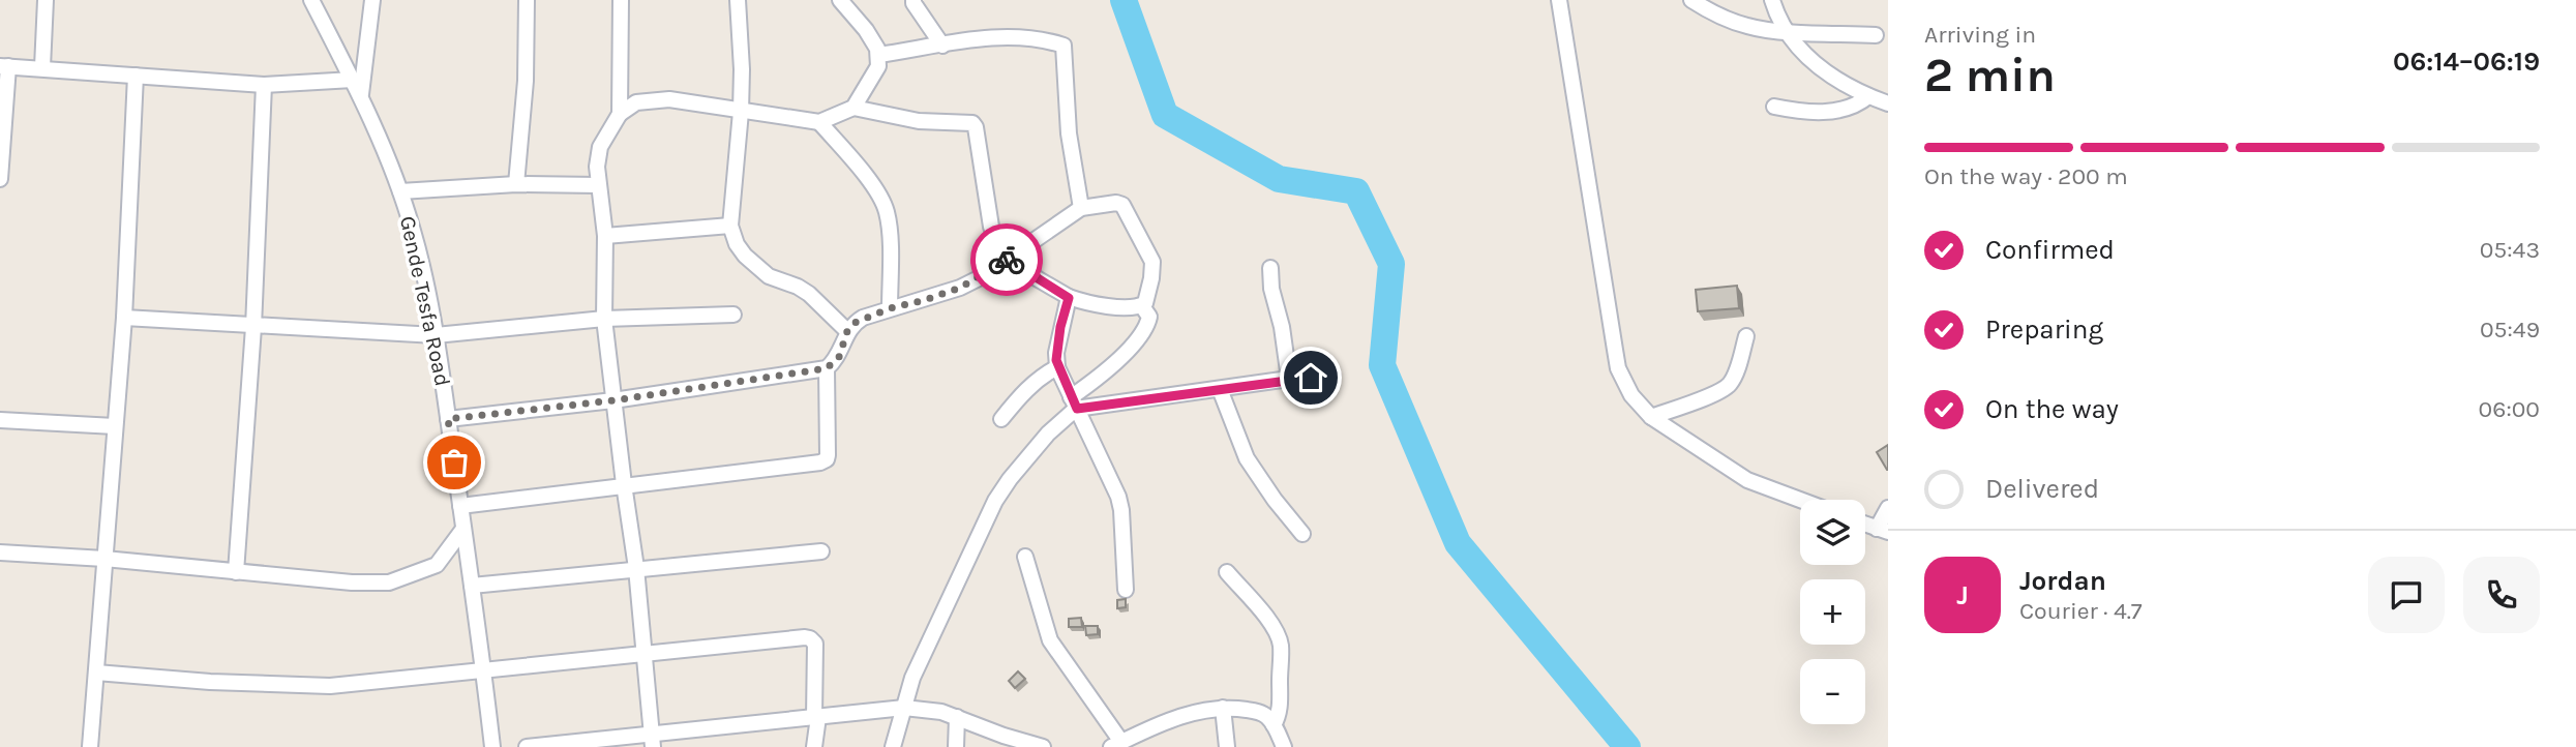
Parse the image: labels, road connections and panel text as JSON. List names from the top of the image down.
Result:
{
  "streets": {
    "street": ["Gende Tesfa Road"]
  },
  "page": {
    "heading": ["2 min", "Arriving in", "06:14–06:19"],
    "panel": ["Jordan", "Courier · 4.7"],
    "bar": "On the way · 200 m",
    "list": [
      ["Confirmed", "05:43"],
      ["Preparing", "05:49"],
      ["On the way", "06:00"],
      "Delivered"
    ],
    "map_buttons": ["+", "−"],
    "round": "J"
  }
}
